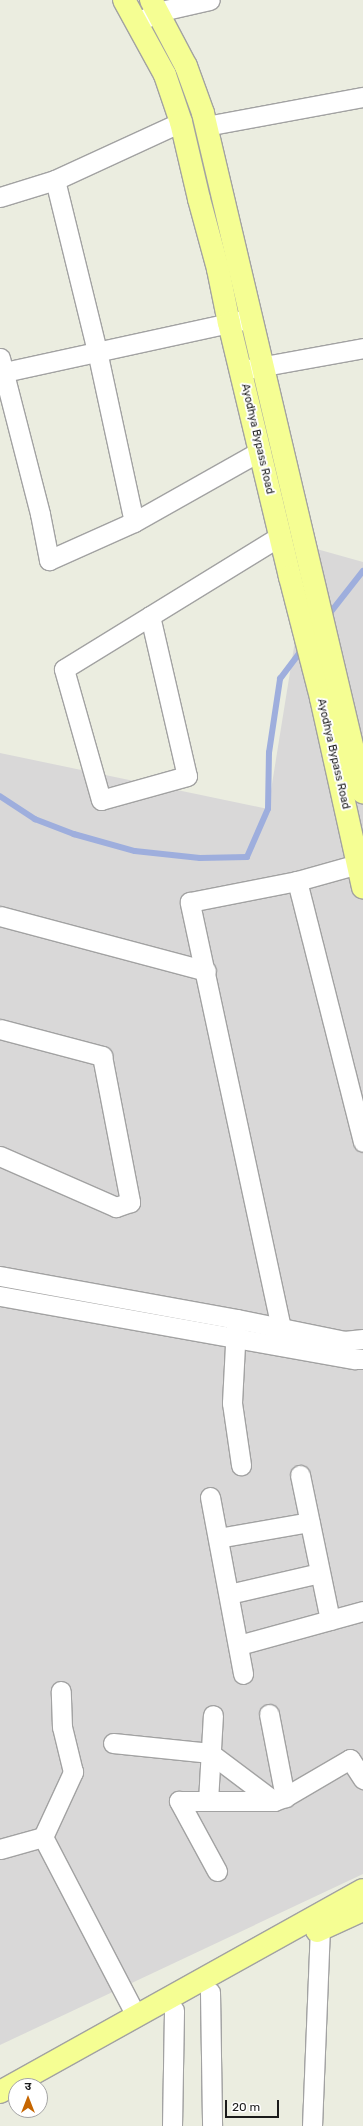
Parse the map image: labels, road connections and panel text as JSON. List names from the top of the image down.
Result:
{
  "streets": {
    "main road": ["Ayodhya Bypass Road"]
  },
  "scale_bar": "20 m",
  "north": "top"
}
